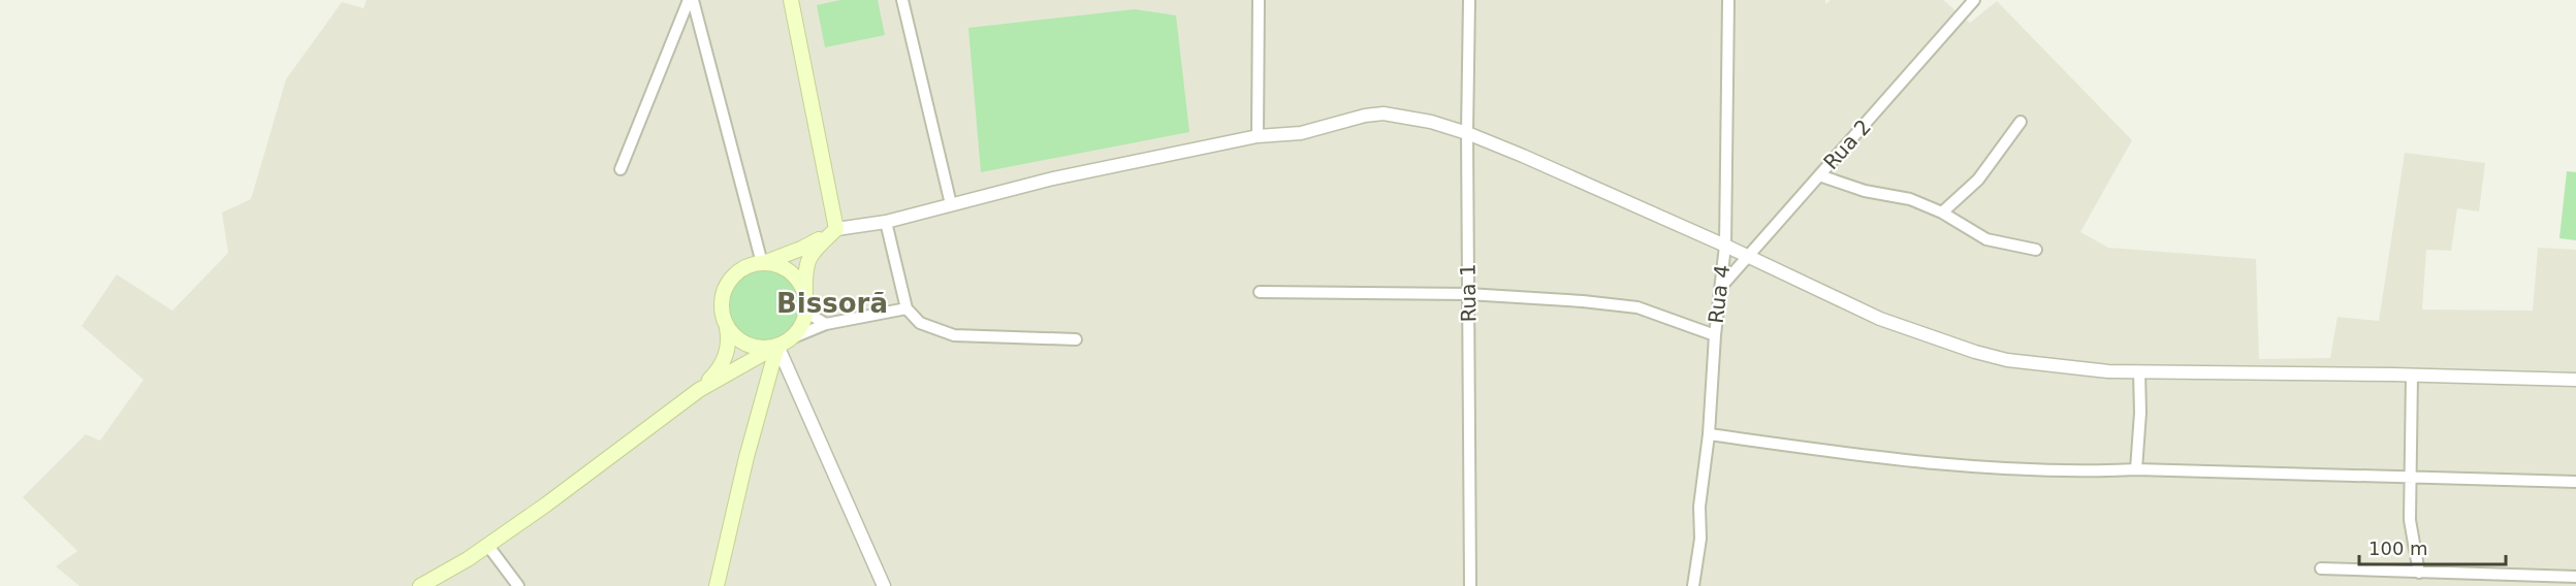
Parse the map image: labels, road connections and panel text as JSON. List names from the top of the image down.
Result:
{
  "streets": {
    "street": ["Rua 2", "Rua 1", "Rua 4"]
  },
  "crossings": [
    ["Rua 2", "Rua 4"]
  ],
  "districts": ["Bissorã"],
  "scale_bar": "100 m"
}
